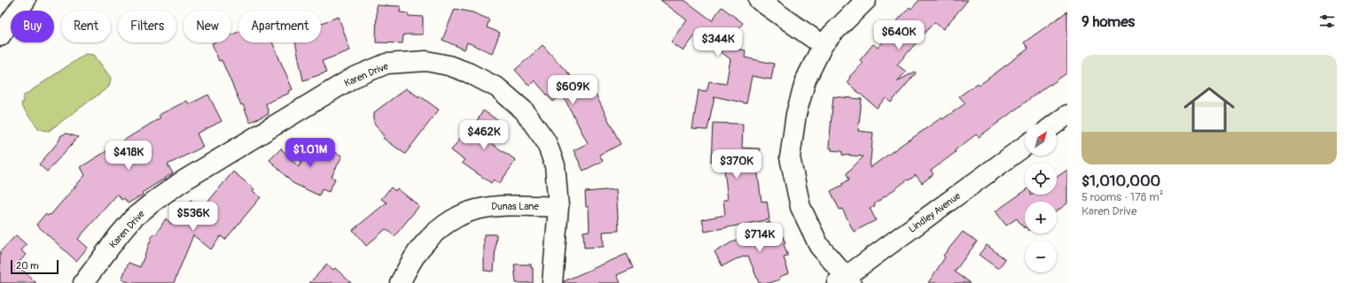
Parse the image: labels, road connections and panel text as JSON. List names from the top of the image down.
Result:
{
  "streets": {
    "street": ["Karen Drive", "Dunas Lane", "Lindley Avenue"]
  },
  "crossings": [
    ["Karen Drive", "Dunas Lane"]
  ],
  "scale_bar": "20 m",
  "north": "top right",
  "page": {
    "heading": "9 homes",
    "chip": [
      "Buy",
      "Rent",
      "Filters",
      "New",
      "Apartment"
    ],
    "price": [
      "$640K",
      "$344K",
      "$609K",
      "$462K",
      "$1.01M",
      "$418K",
      "$370K",
      "$536K",
      "$714K"
    ],
    "list": [
      {
        "name": "$1,010,000",
        "note": "5 rooms · 178 m² · Karen Drive"
      }
    ],
    "map_buttons": ["+", "−"],
    "scale": "20 m"
  }
}
